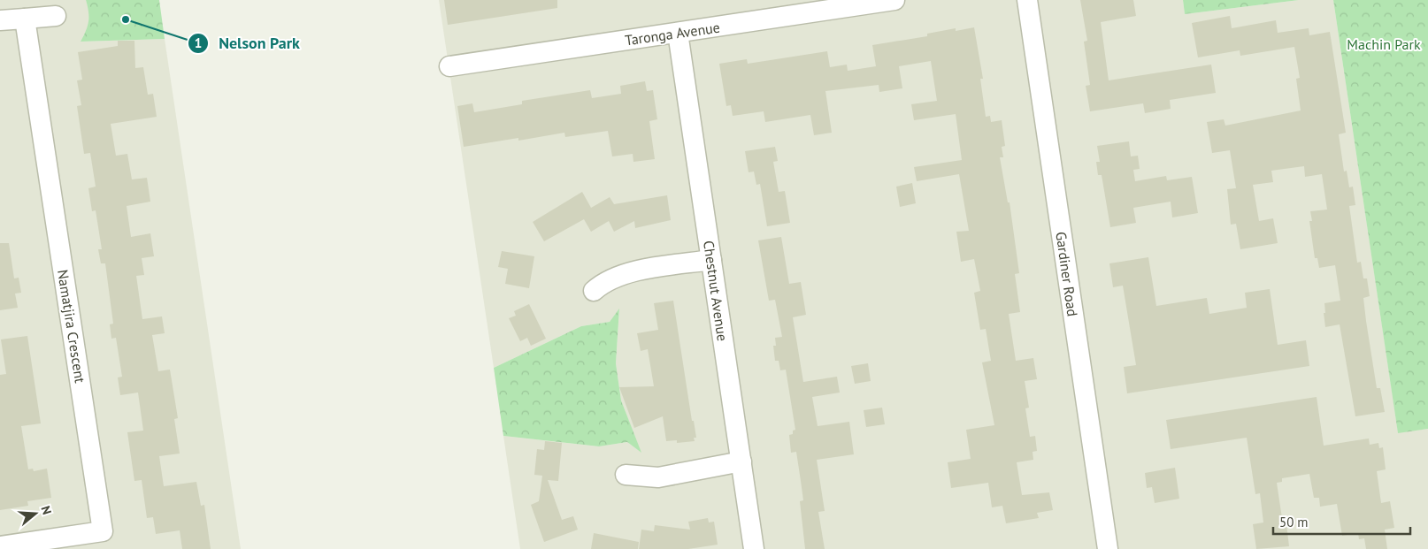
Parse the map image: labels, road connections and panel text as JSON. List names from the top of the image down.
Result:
{
  "streets": {
    "street": [
      "Taronga Avenue",
      "Gardiner Road",
      "Chestnut Avenue",
      "Namatjira Crescent"
    ]
  },
  "crossings": [
    ["Taronga Avenue", "Chestnut Avenue"]
  ],
  "parks": ["Machin Park"],
  "places": ["Nelson Park"],
  "scale_bar": "50 m",
  "north": "right"
}
